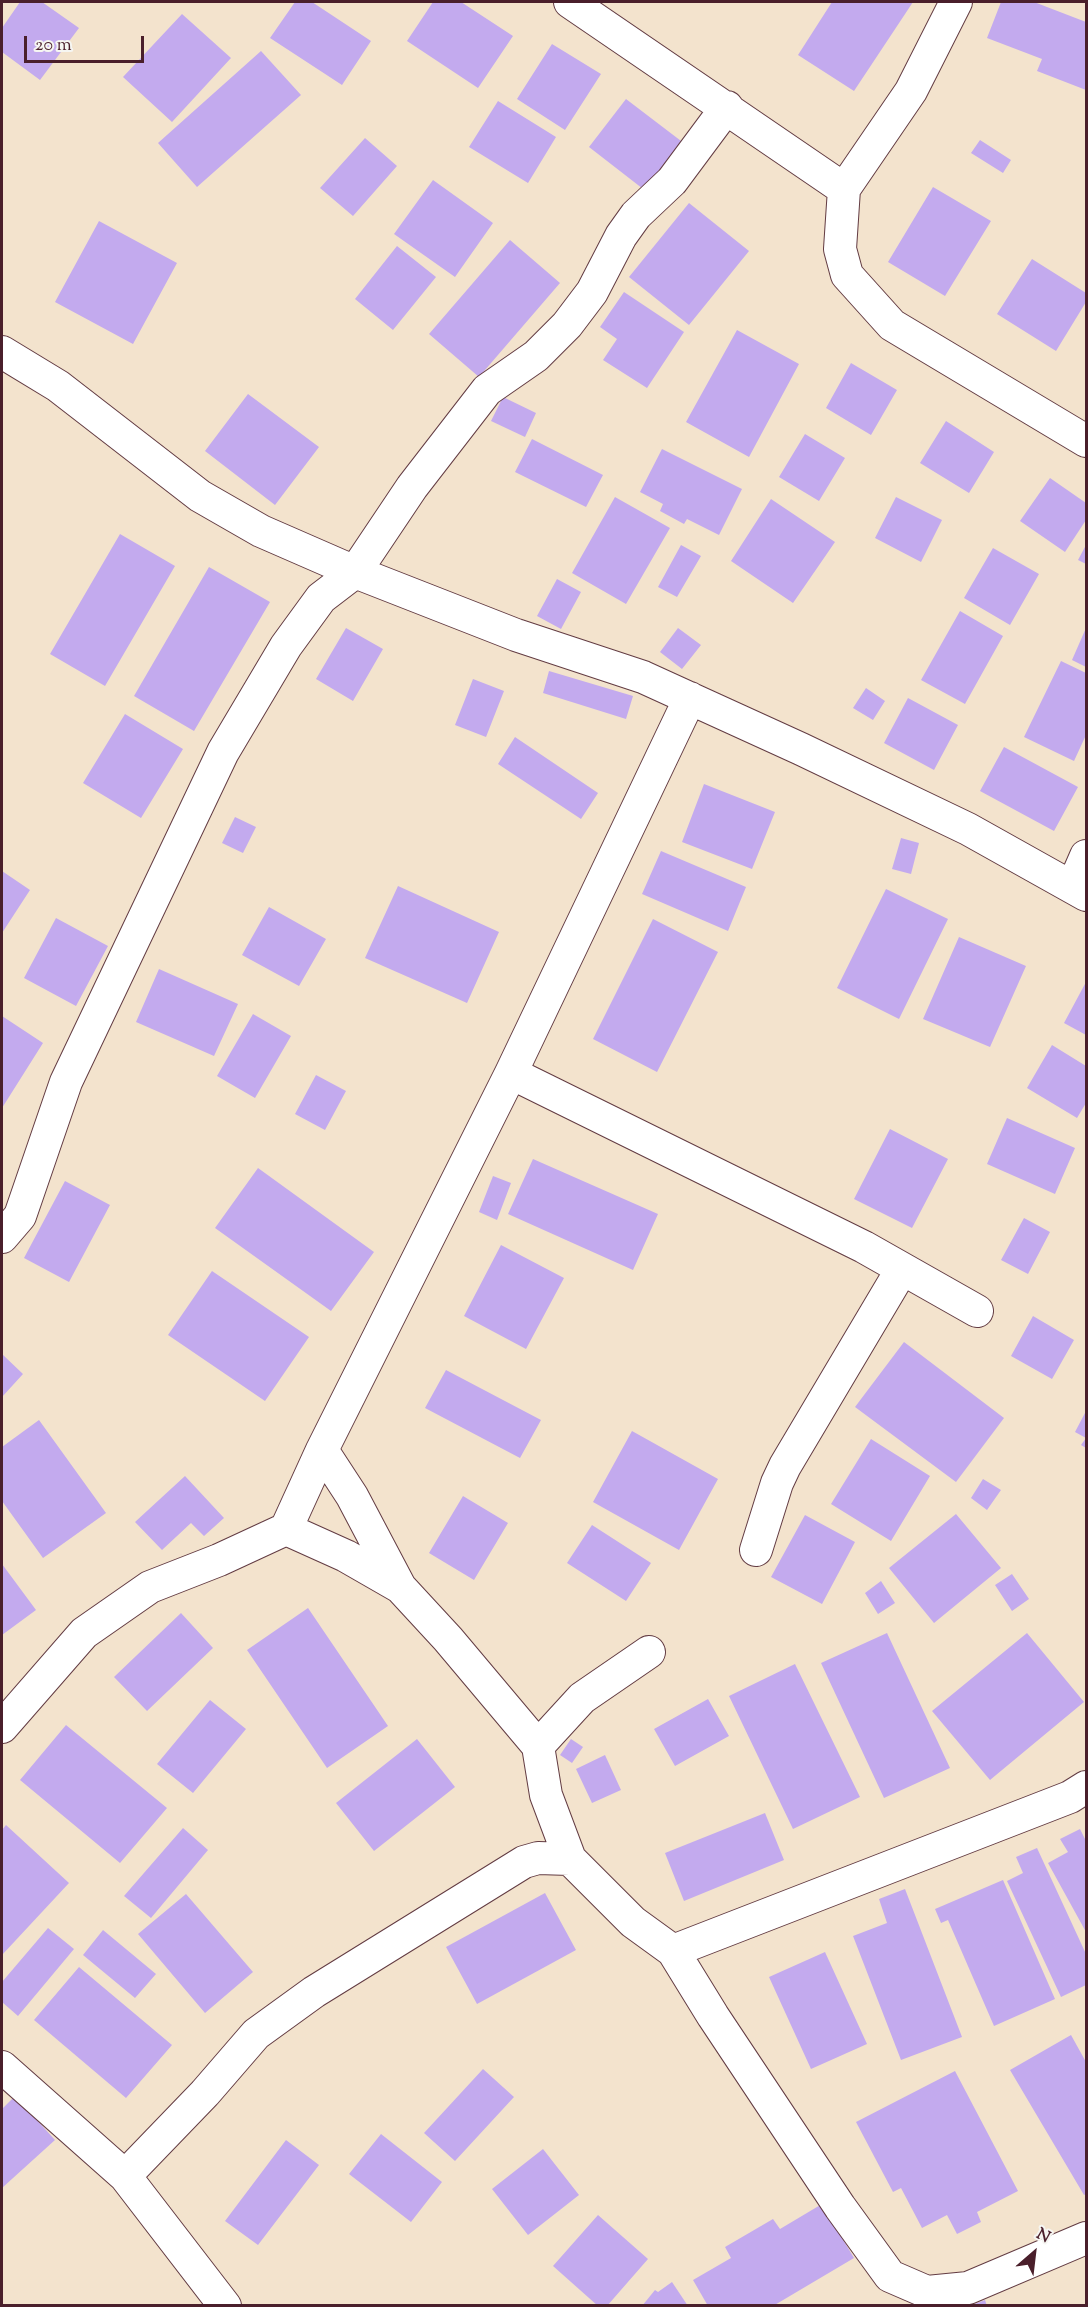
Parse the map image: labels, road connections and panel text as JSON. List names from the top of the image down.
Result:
{
  "scale_bar": "20 m",
  "north": "top right"
}
